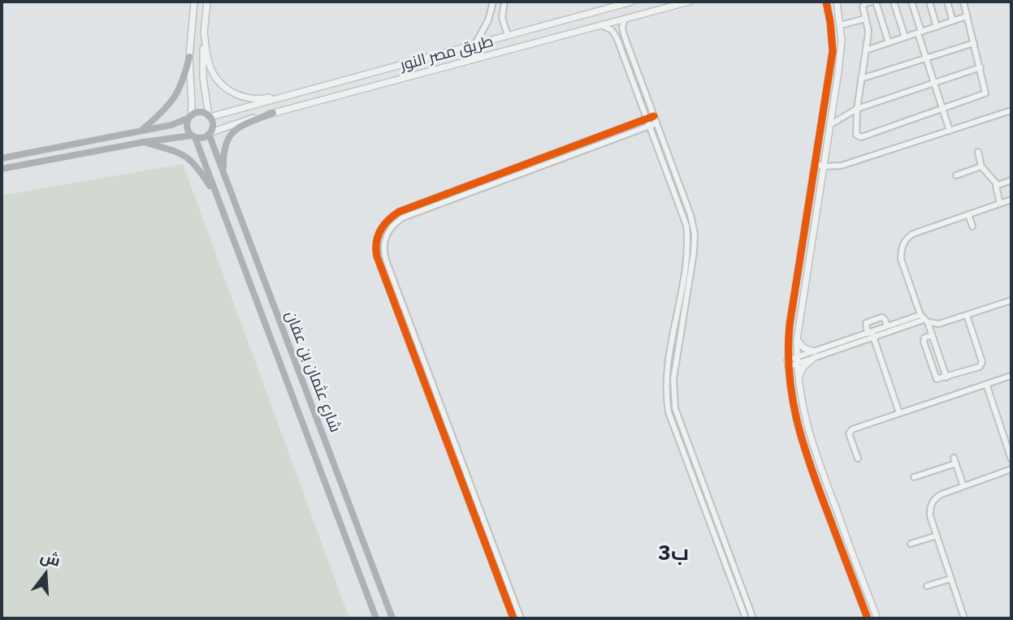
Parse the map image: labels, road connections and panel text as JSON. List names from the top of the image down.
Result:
{
  "streets": {
    "main road": ["شارع عثمان بن عفان"],
    "street": ["طريق مصر النور"]
  },
  "crossings": [
    ["طريق مصر النور", "شارع عثمان بن عفان"]
  ],
  "districts": ["ب3"],
  "north": "top"
}
